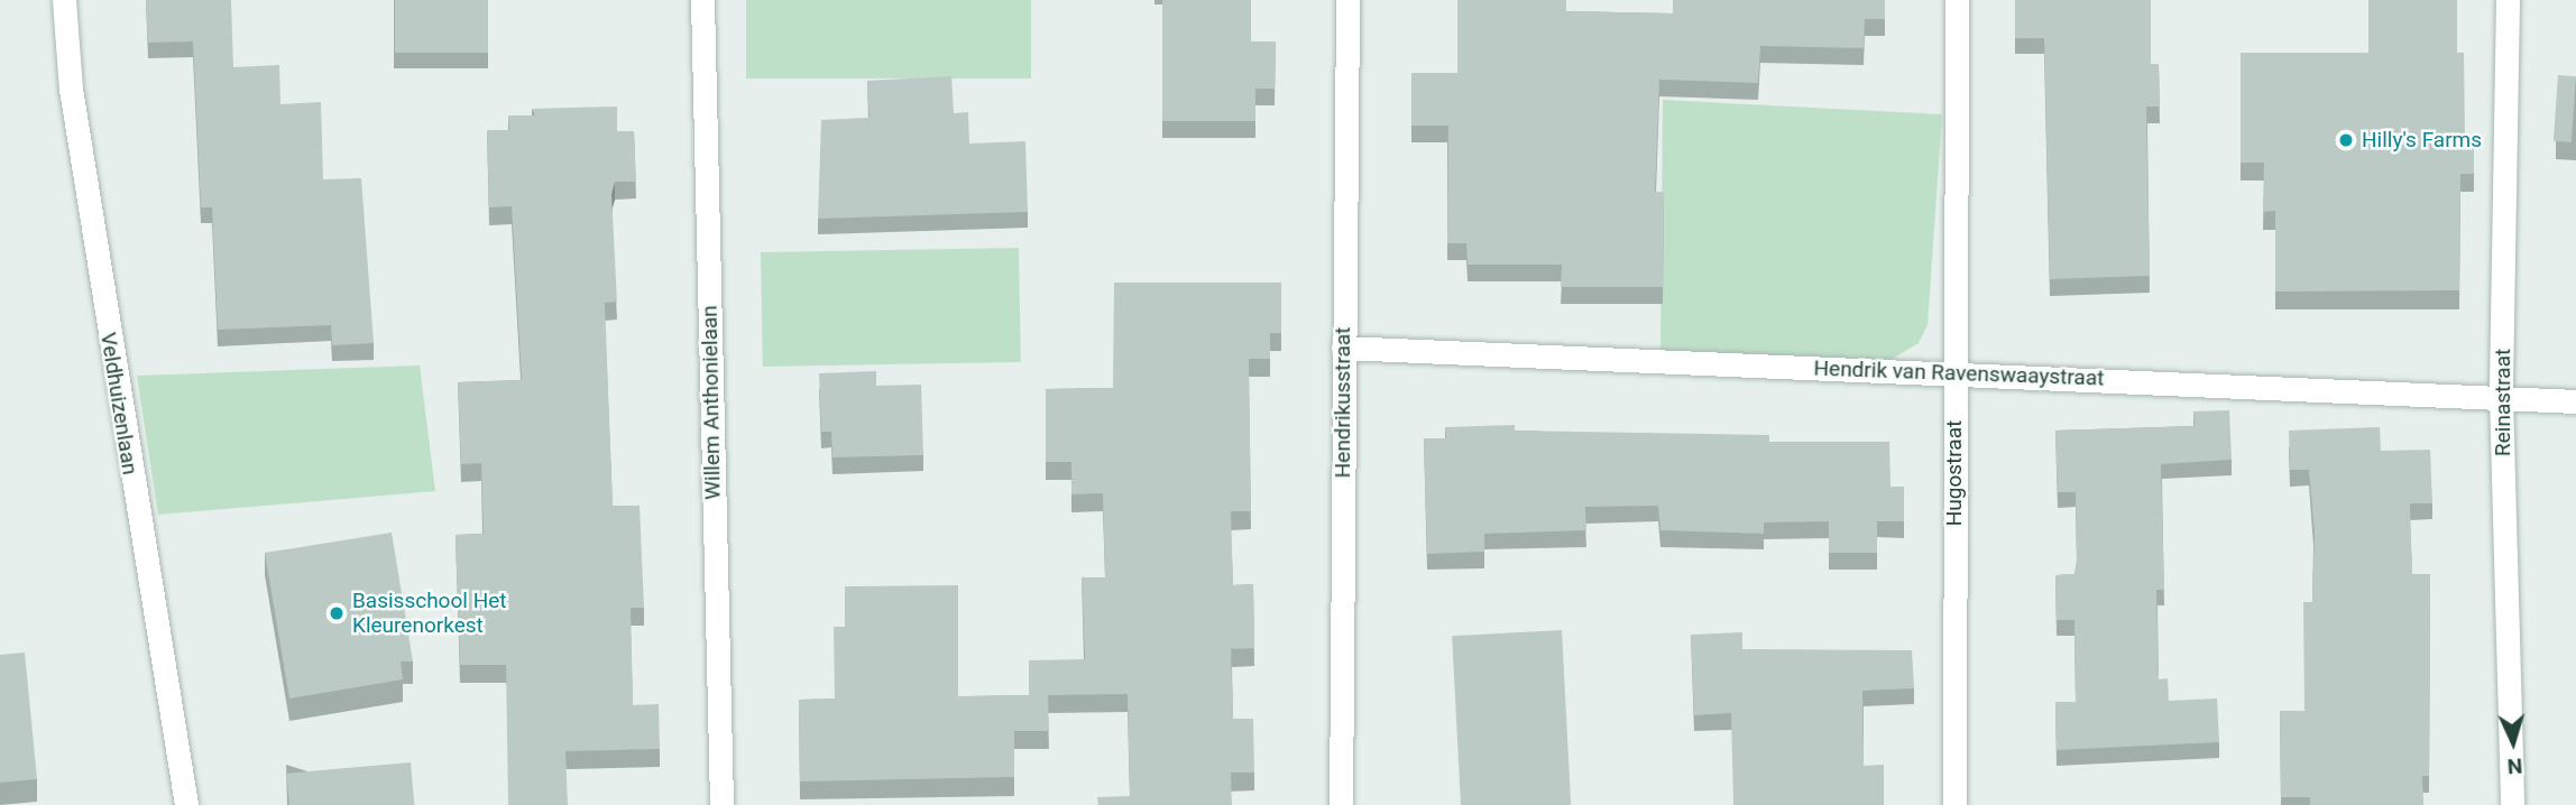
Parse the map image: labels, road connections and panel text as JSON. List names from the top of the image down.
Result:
{
  "streets": {
    "street": [
      "Hendrik van Ravenswaaystraat",
      "Willem Anthonielaan",
      "Hendrikusstraat",
      "Reinastraat",
      "Veldhuizenlaan",
      "Hugostraat"
    ]
  },
  "crossings": [
    ["Hendrik van Ravenswaaystraat", "Hendrikusstraat"],
    ["Hendrik van Ravenswaaystraat", "Reinastraat"],
    ["Hendrik van Ravenswaaystraat", "Hugostraat"]
  ],
  "places": ["Hilly's Farms", "Basisschool Het Kleurenorkest"],
  "north": "bottom"
}
